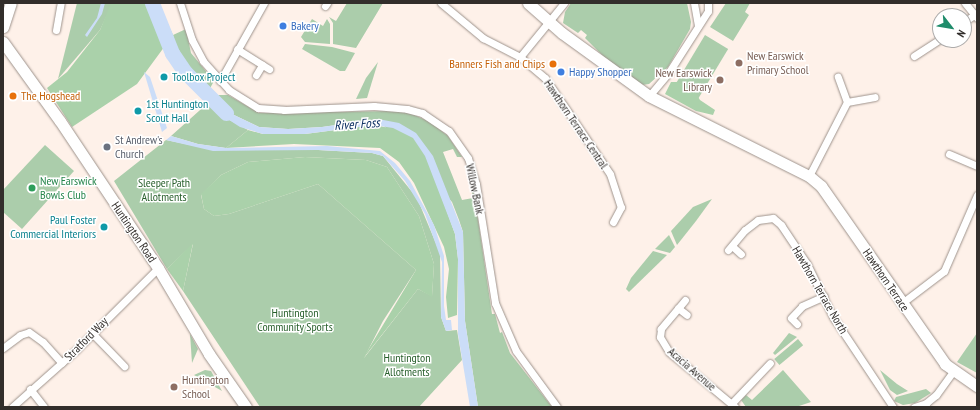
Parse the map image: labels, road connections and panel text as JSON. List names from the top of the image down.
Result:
{
  "streets": {
    "street": [
      "Hawthorn Terrace Central",
      "Willow Bank",
      "Huntington Road",
      "Hawthorn Terrace",
      "Hawthorn Terrace North",
      "Stratford Way",
      "Acacia Avenue"
    ]
  },
  "crossings": [
    ["Huntington Road", "Stratford Way"]
  ],
  "water": ["River Foss"],
  "parks": ["Sleeper Path Allotments", "Huntington Community Sports", "Huntington Allotments"],
  "places": [
    "Bakery",
    "New Earswick Primary School",
    "Banners Fish and Chips",
    "Happy Shopper",
    "Toolbox Project",
    "New Earswick Library",
    "The Hogshead",
    "1st Huntington Scout Hall",
    "St Andrew's Church",
    "New Earswick Bowls Club",
    "Paul Foster Commercial Interiors",
    "Huntington School"
  ],
  "north": "bottom right"
}
